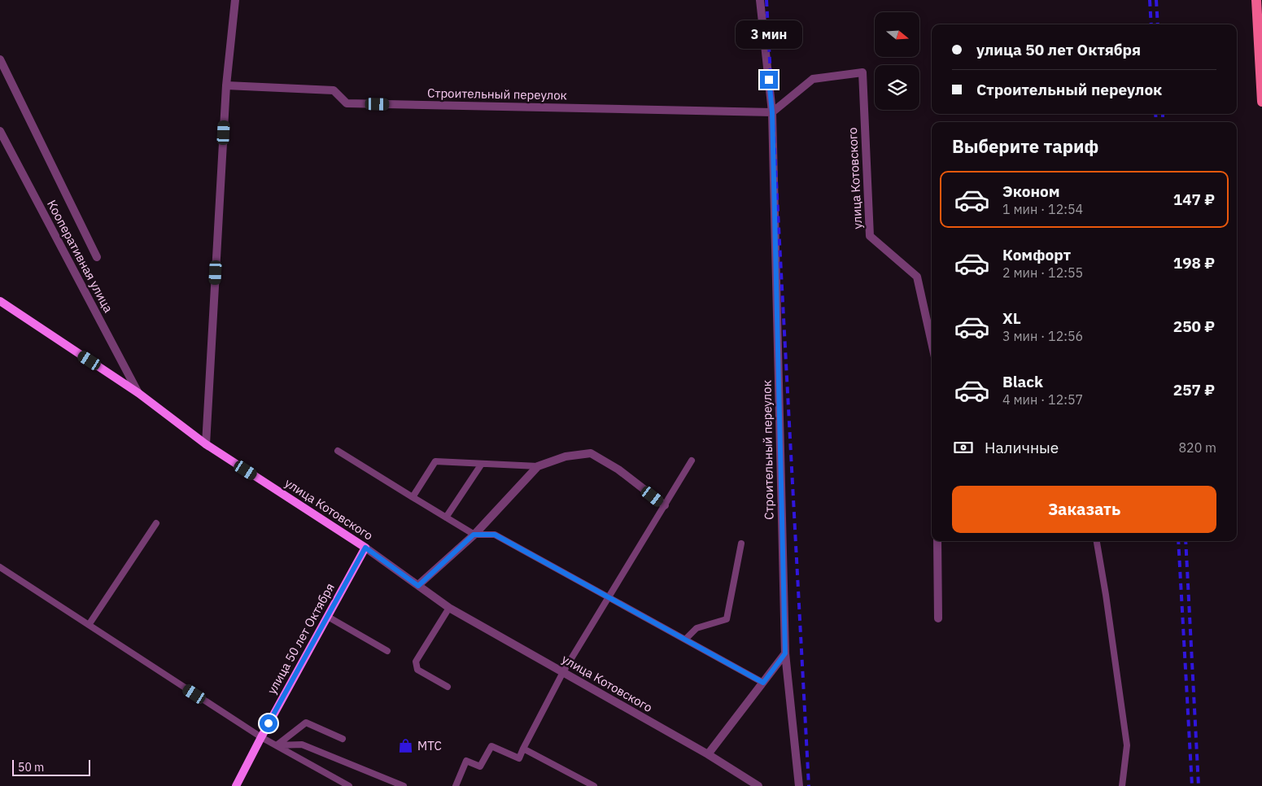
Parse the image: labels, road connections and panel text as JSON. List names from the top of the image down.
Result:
{
  "streets": {
    "main road": ["улица Котовского", "улица 50 лет Октября"],
    "street": ["Строительный переулок", "Кооперативная улица"]
  },
  "crossings": [
    ["Строительный переулок", "улица Котовского"],
    ["улица Котовского", "Кооперативная улица"],
    ["улица Котовского", "улица 50 лет Октября"]
  ],
  "places": {
    "shop": ["МТС"]
  },
  "scale_bar": "50 m",
  "north": "right",
  "page": {
    "bubble": "3 мин",
    "banner": ["улица 50 лет Октября", "Строительный переулок"],
    "heading": "Выберите тариф",
    "list": [
      {
        "name": "Эконом",
        "note": "1 мин · 12:54",
        "value": "147 ₽"
      },
      {
        "name": "Комфорт",
        "note": "2 мин · 12:55",
        "value": "198 ₽"
      },
      {
        "name": "XL",
        "note": "3 мин · 12:56",
        "value": "250 ₽"
      },
      {
        "name": "Black",
        "note": "4 мин · 12:57",
        "value": "257 ₽"
      }
    ],
    "pay": ["Наличные", "820 m"],
    "buttons": "Заказать",
    "scale": "50 m"
  }
}
